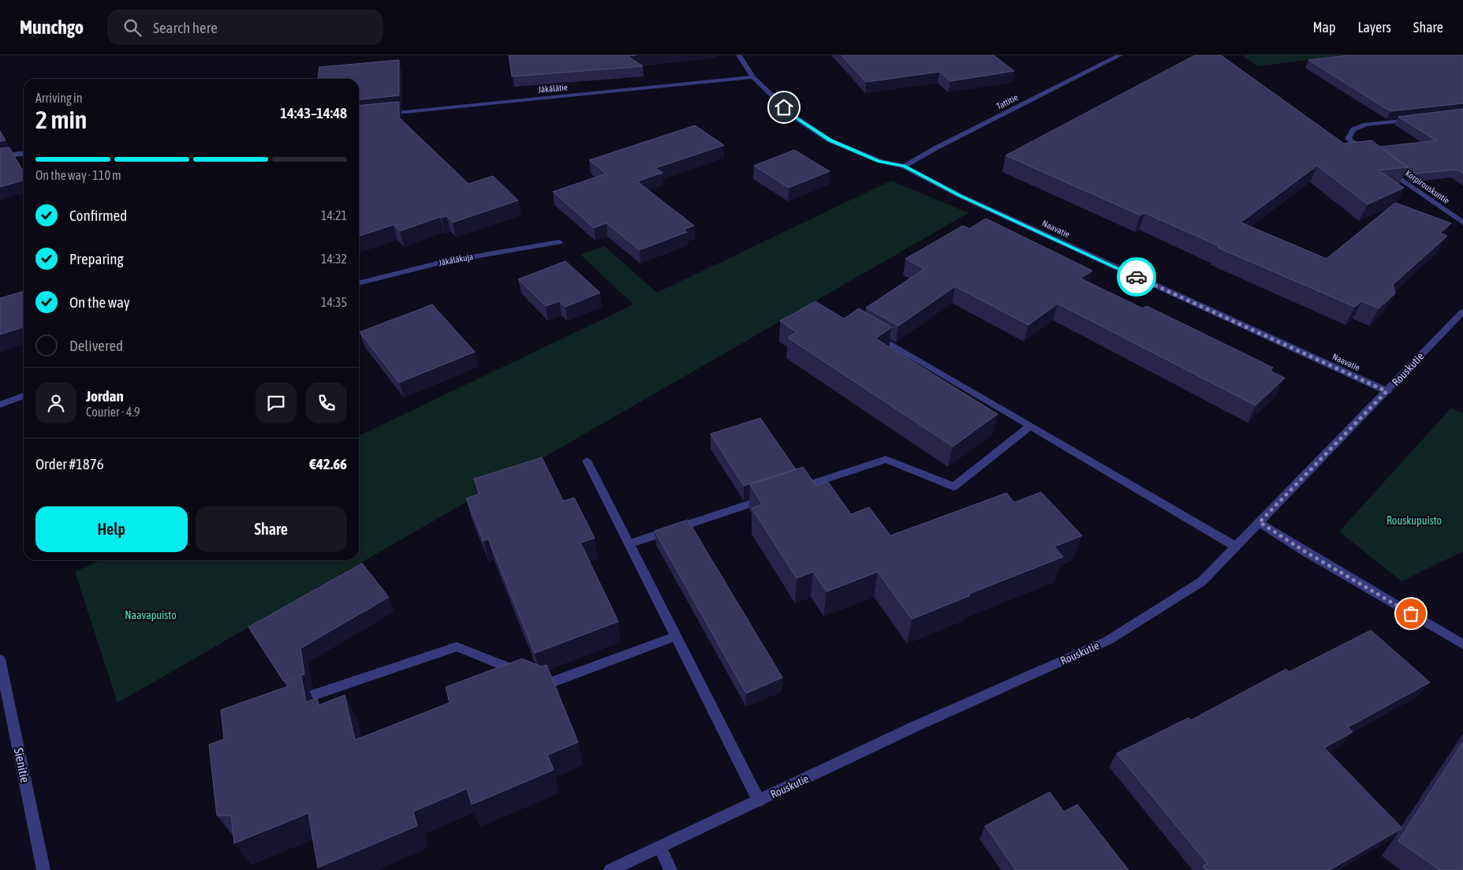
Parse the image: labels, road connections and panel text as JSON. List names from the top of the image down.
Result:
{
  "streets": {
    "street": [
      "Jäkälätie",
      "Tattitie",
      "Korpirouskuntie",
      "Naavatie",
      "Jäkäläkuja",
      "Rouskutie",
      "Sienitie"
    ]
  },
  "crossings": [
    ["Jäkälätie", "Naavatie"],
    ["Tattitie", "Naavatie"],
    ["Naavatie", "Rouskutie"]
  ],
  "parks": ["Rouskupuisto", "Naavapuisto"],
  "page": {
    "header": "Munchgo",
    "search": "Search here",
    "nav": ["Map", "Layers", "Share"],
    "heading": ["2 min", "Arriving in", "14:43–14:48"],
    "panel": [
      "Jordan",
      "Courier · 4.9",
      "Order #1876",
      "€42.66"
    ],
    "bar": "On the way · 110 m",
    "list": [
      ["Confirmed", "14:21"],
      ["Preparing", "14:32"],
      ["On the way", "14:35"],
      "Delivered"
    ],
    "buttons": ["Help", "Share"]
  }
}
